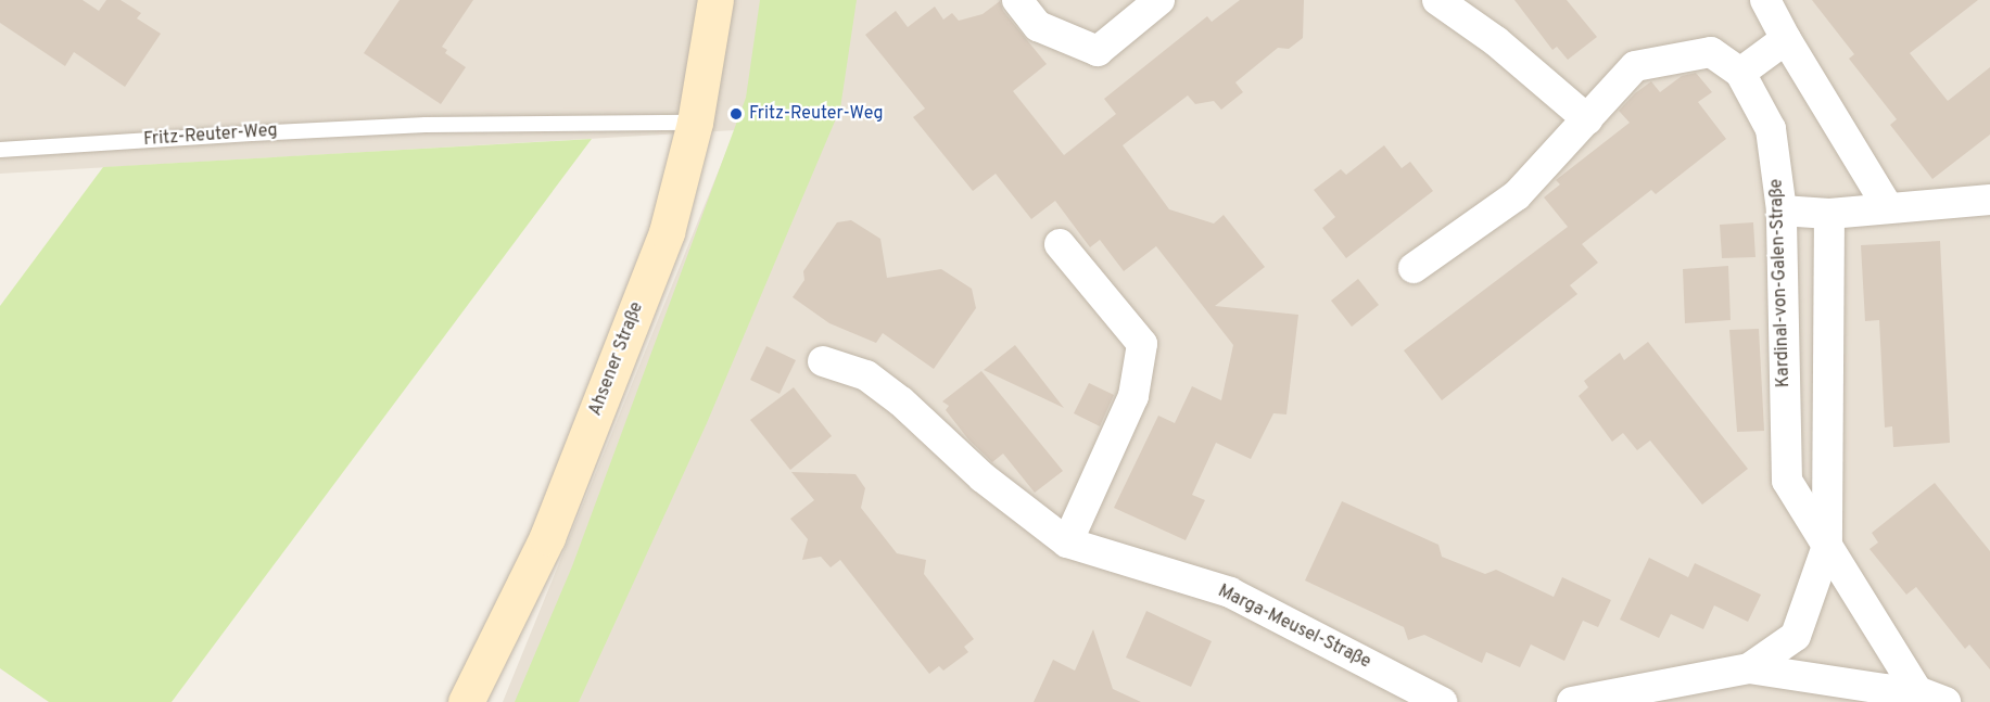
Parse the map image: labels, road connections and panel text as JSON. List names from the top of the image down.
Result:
{
  "streets": {
    "main road": ["Ahsener Straße"],
    "street": ["Kardinal-von-Galen-Straße", "Marga-Meusel-Straße"],
    "lane": ["Fritz-Reuter-Weg"]
  },
  "crossings": [
    ["Fritz-Reuter-Weg", "Ahsener Straße"]
  ],
  "places": ["Fritz-Reuter-Weg"]
}
